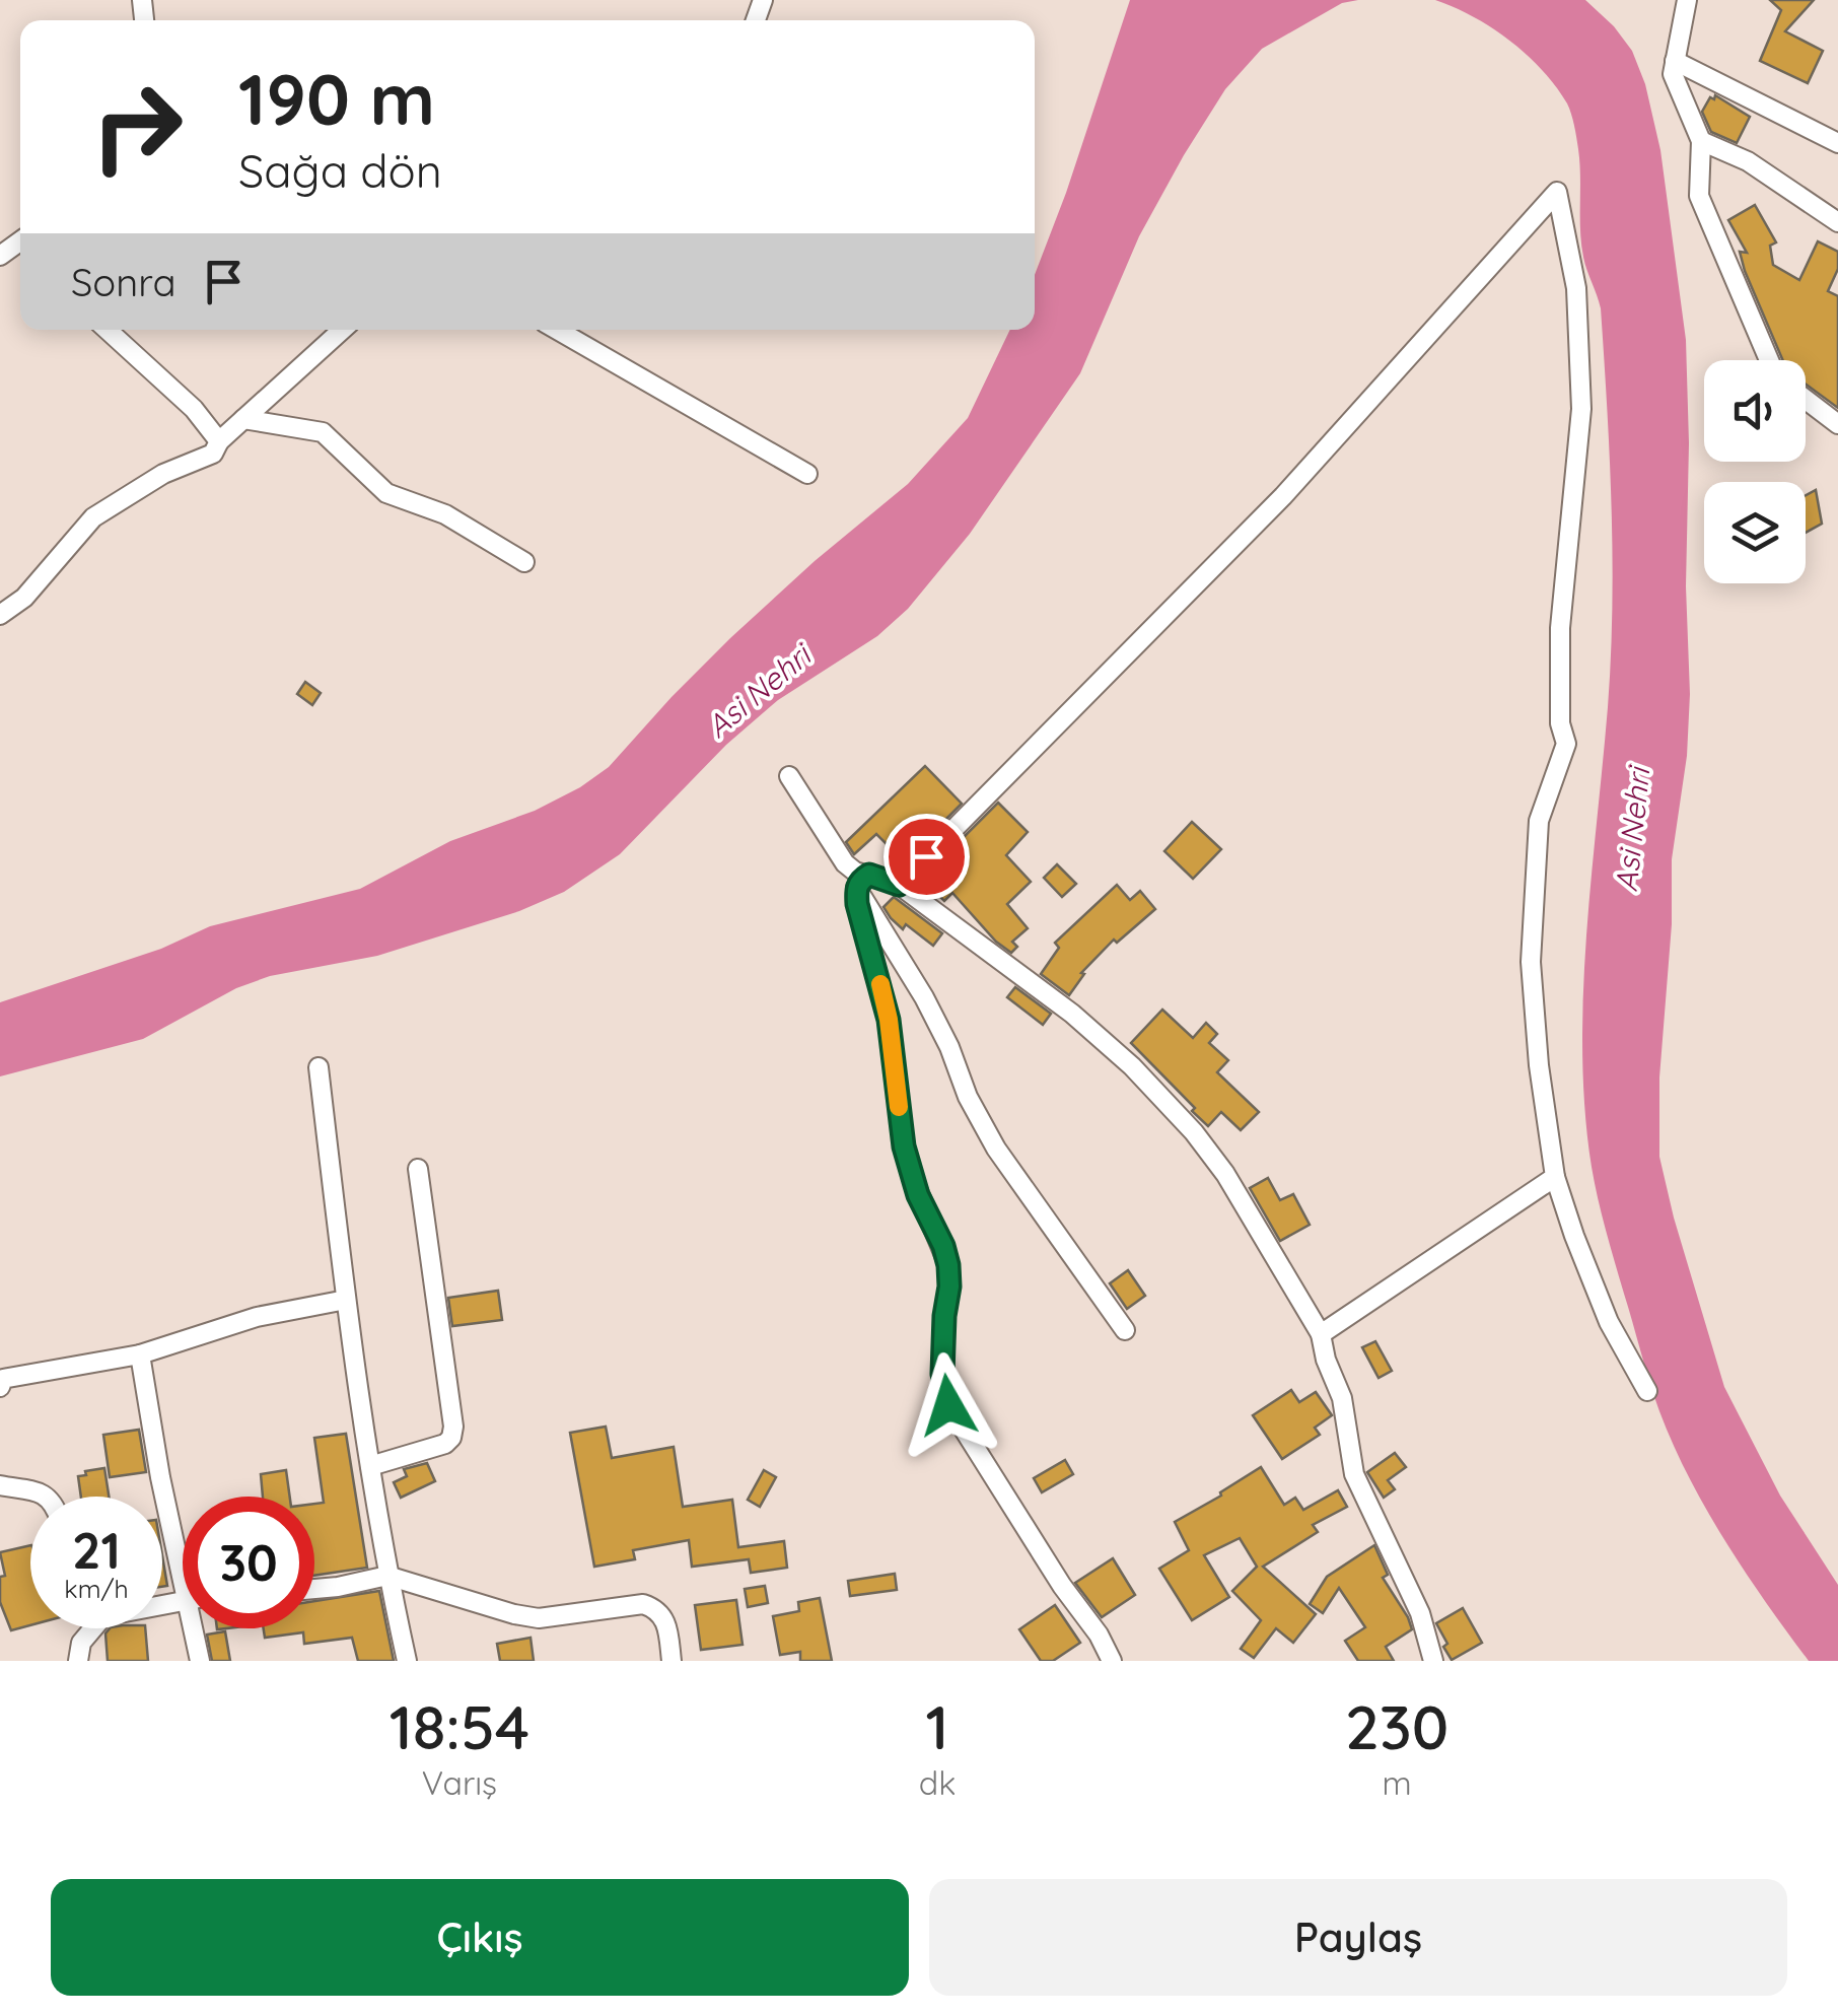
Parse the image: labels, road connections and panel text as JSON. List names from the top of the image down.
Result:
{
  "water": ["Asi Nehri"],
  "page": {
    "turn": ["190 m", "Sağa dön"],
    "then": "Sonra",
    "speed": "21 km/h",
    "limit": "30",
    "eta": [
      "18:54",
      "Varış",
      "1",
      "dk",
      "230",
      "m"
    ],
    "buttons": ["Çıkış", "Paylaş"]
  }
}
